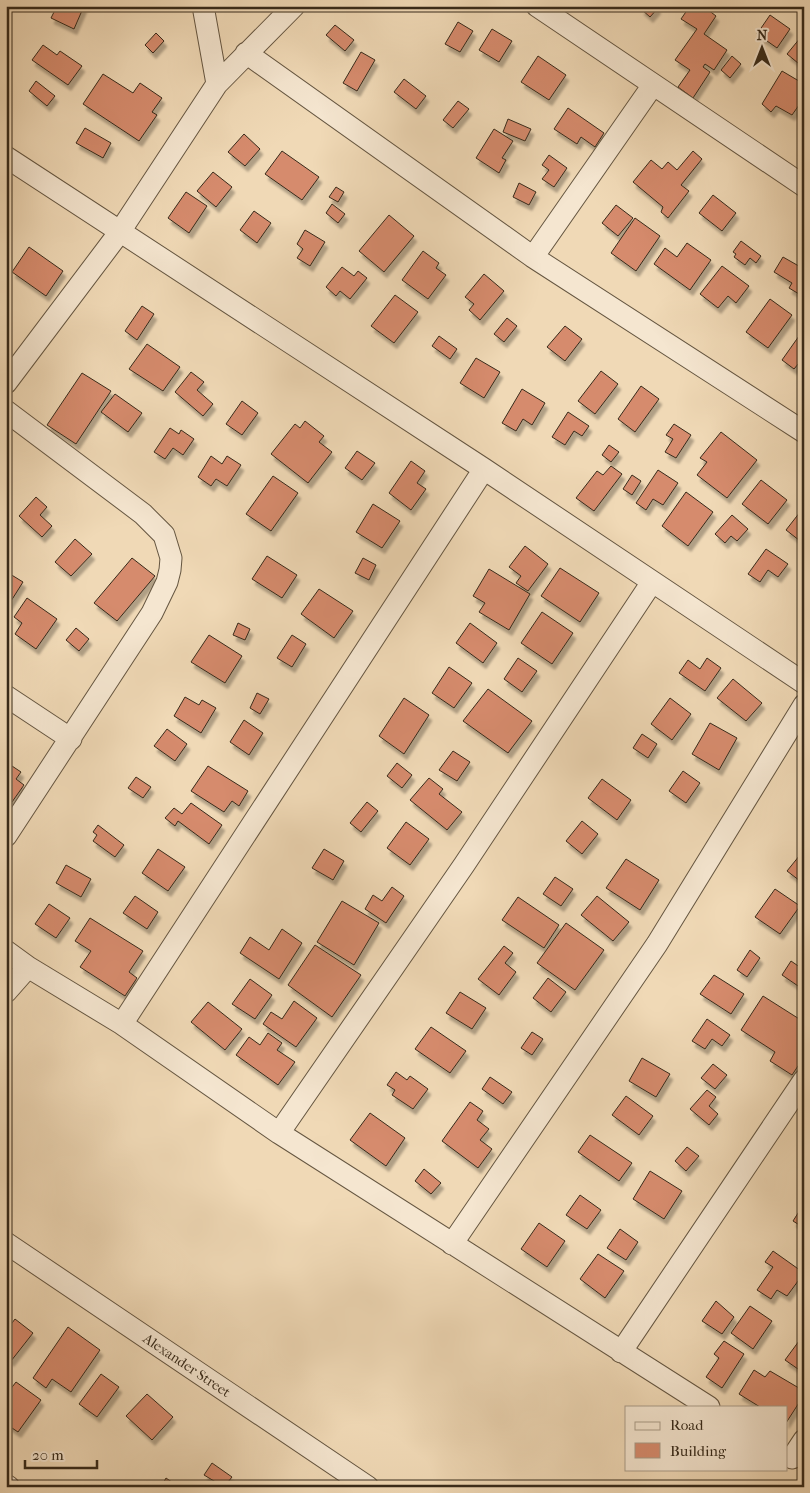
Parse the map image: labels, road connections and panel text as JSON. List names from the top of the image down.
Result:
{
  "streets": {
    "street": ["Alexander Street"]
  },
  "legend": ["Road", "Building"],
  "scale_bar": "20 m",
  "north": "top"
}
